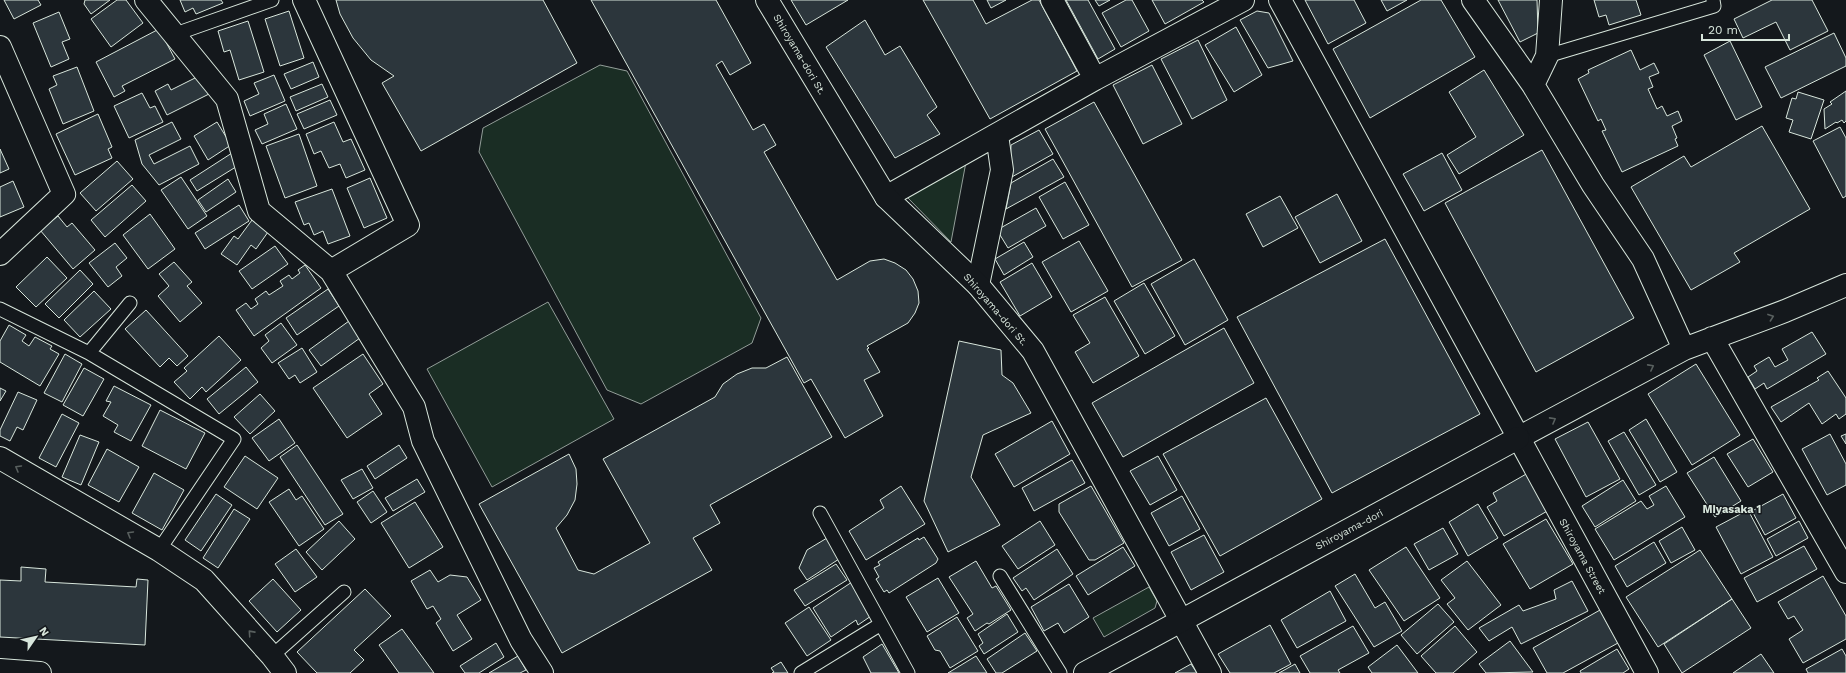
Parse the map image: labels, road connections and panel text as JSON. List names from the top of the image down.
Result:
{
  "streets": {
    "street": ["Shiroyama-dori St.", "Shiroyama-dori", "Shiroyama Street"]
  },
  "crossings": [
    ["Shiroyama-dori St.", "Shiroyama-dori"],
    ["Shiroyama-dori", "Shiroyama Street"]
  ],
  "one_way": ["Shiroyama-dori"],
  "districts": ["Miyasaka 1"],
  "scale_bar": "20 m",
  "north": "top right"
}
